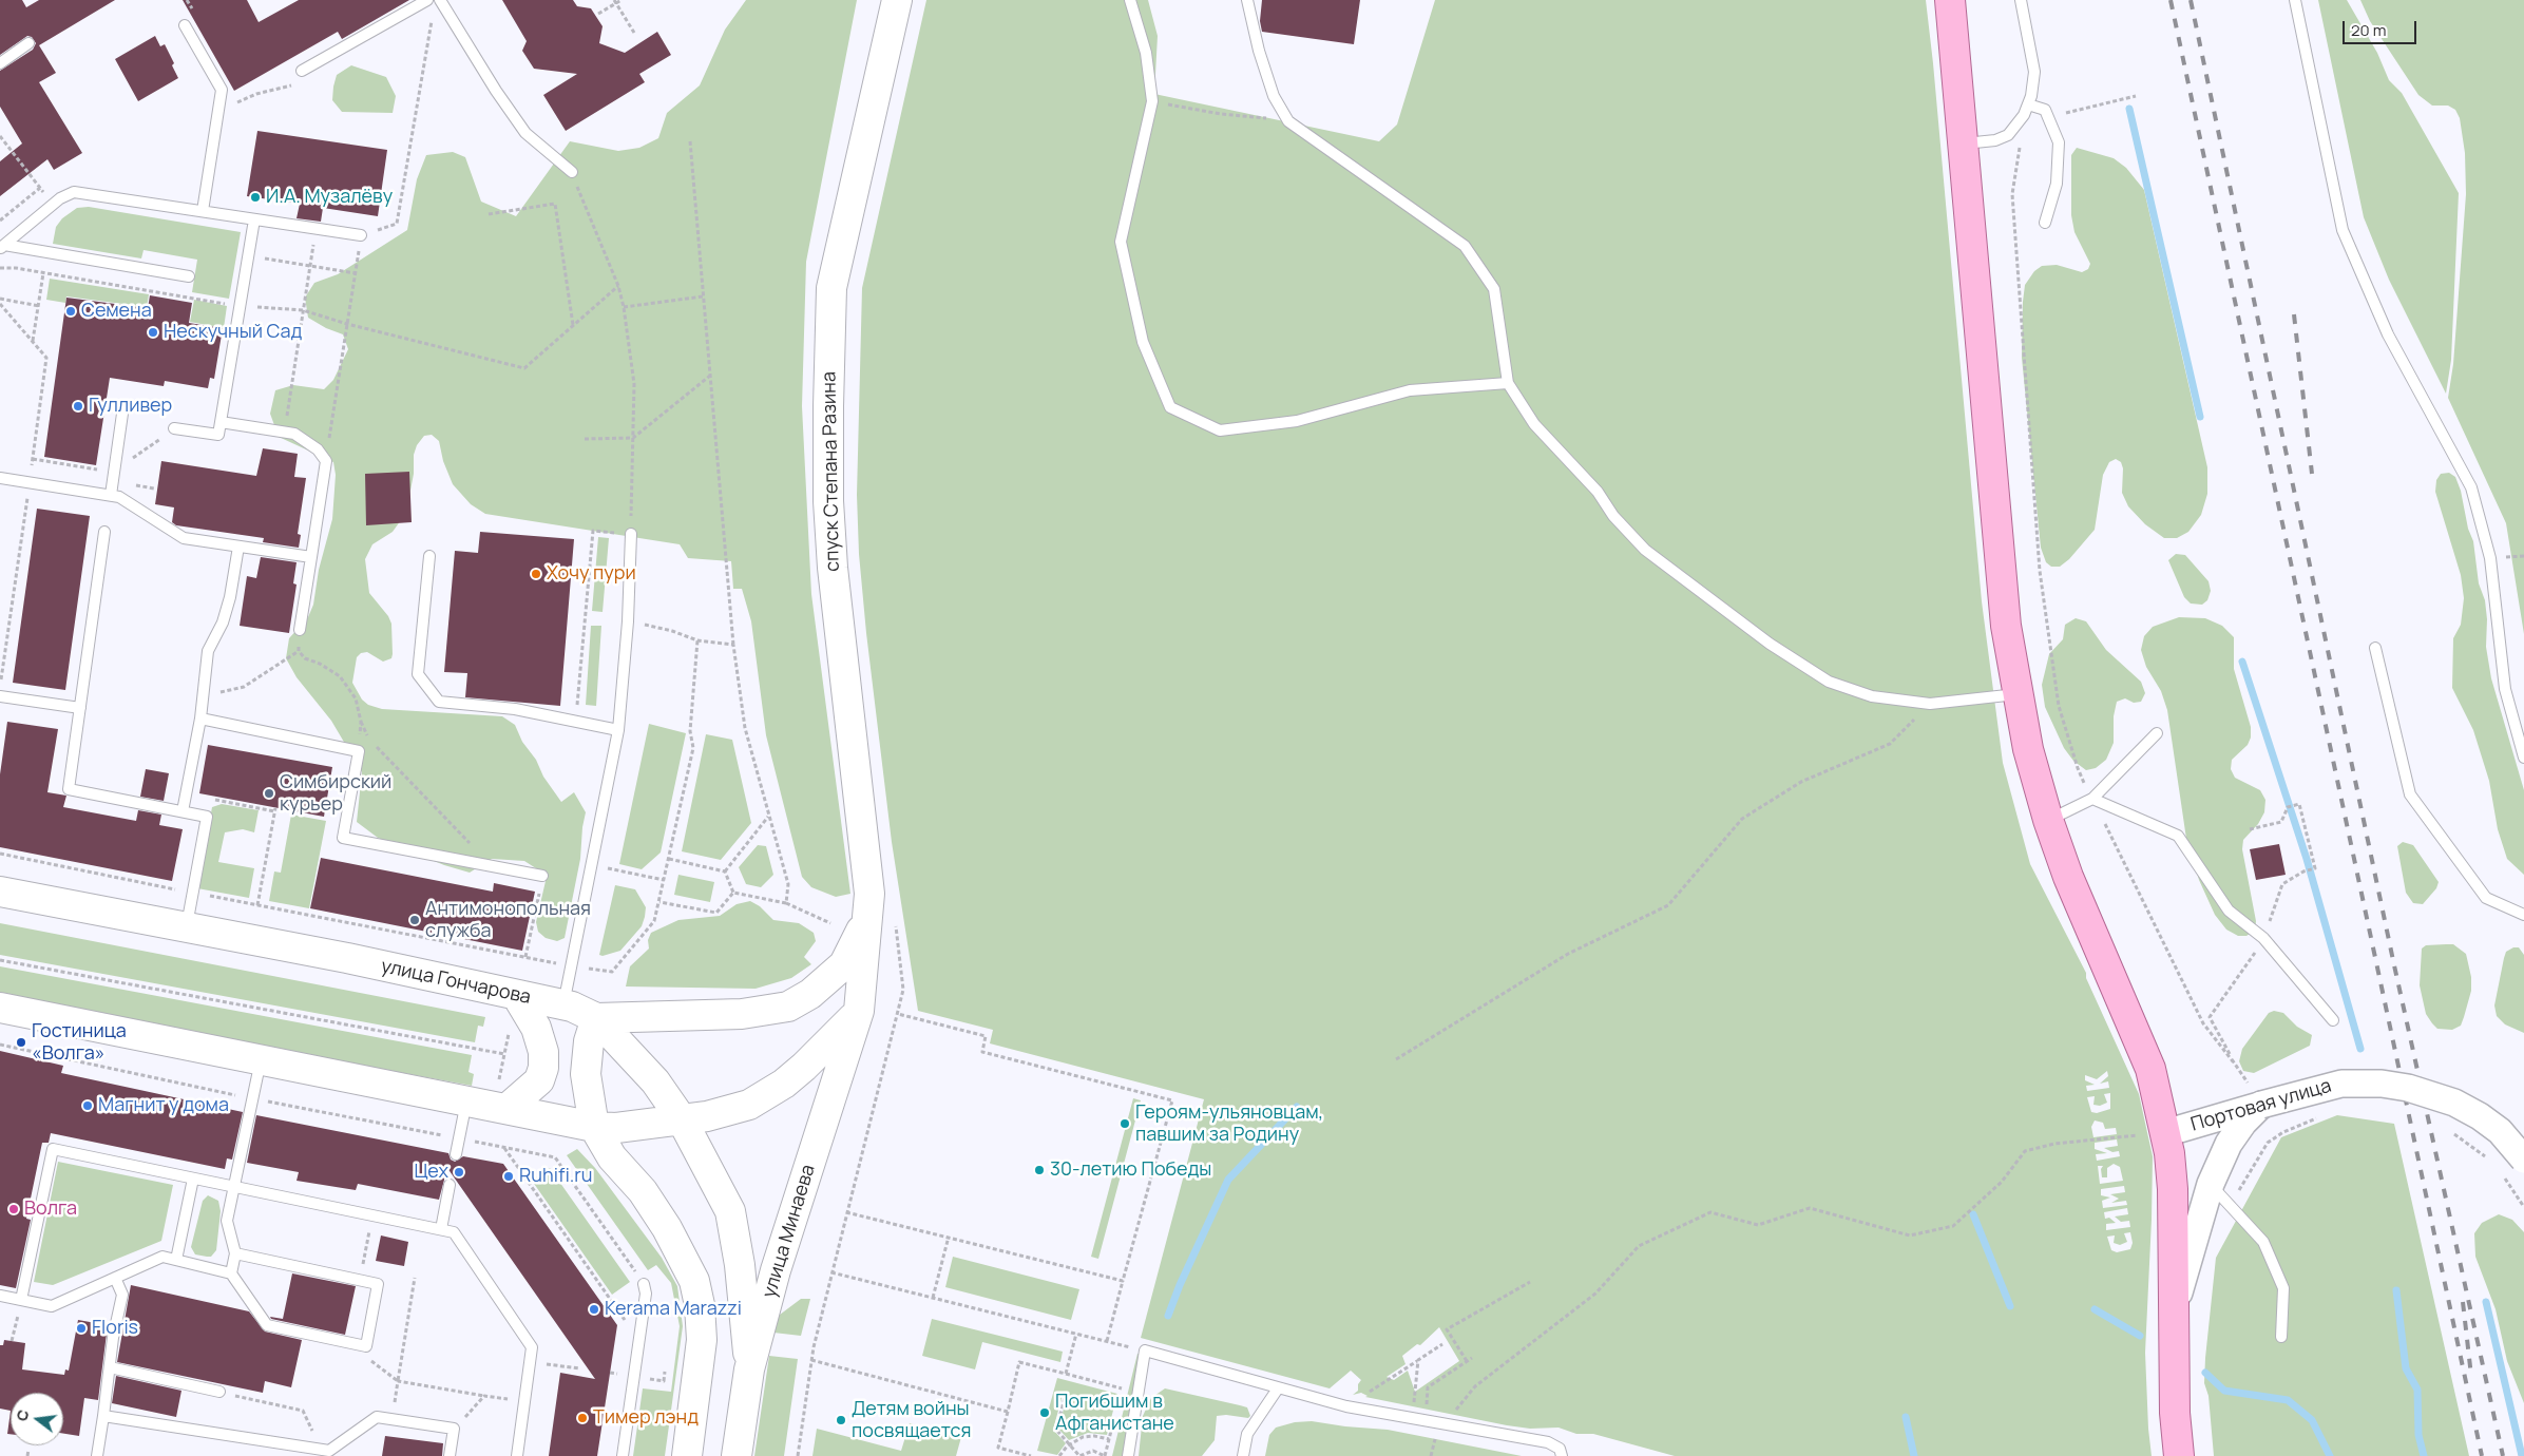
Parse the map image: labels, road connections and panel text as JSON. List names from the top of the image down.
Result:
{
  "streets": {
    "main road": ["спуск Степана Разина", "улица Гончарова", "улица Минаева"],
    "street": ["Портовая улица"]
  },
  "crossings": [
    ["спуск Степана Разина", "улица Гончарова"],
    ["спуск Степана Разина", "улица Минаева"]
  ],
  "places": [
    "И.А. Музалёву",
    "Семена",
    "Нескучный Сад",
    "Гулливер",
    "Хочу пури",
    "Симбирский курьер",
    "Антимонопольная служба",
    "Гостиница «Волга»",
    "Магнит у дома",
    "Героям-ульяновцам, павшим за Родину",
    "30-летию Победы",
    "Цех",
    "Ruhifi.ru",
    "Волга",
    "Kerama Marazzi",
    "Floris",
    "Погибшим в Афганистане",
    "Тимер лэнд",
    "Детям войны посвящается"
  ],
  "scale_bar": "20 m",
  "north": "left"
}
